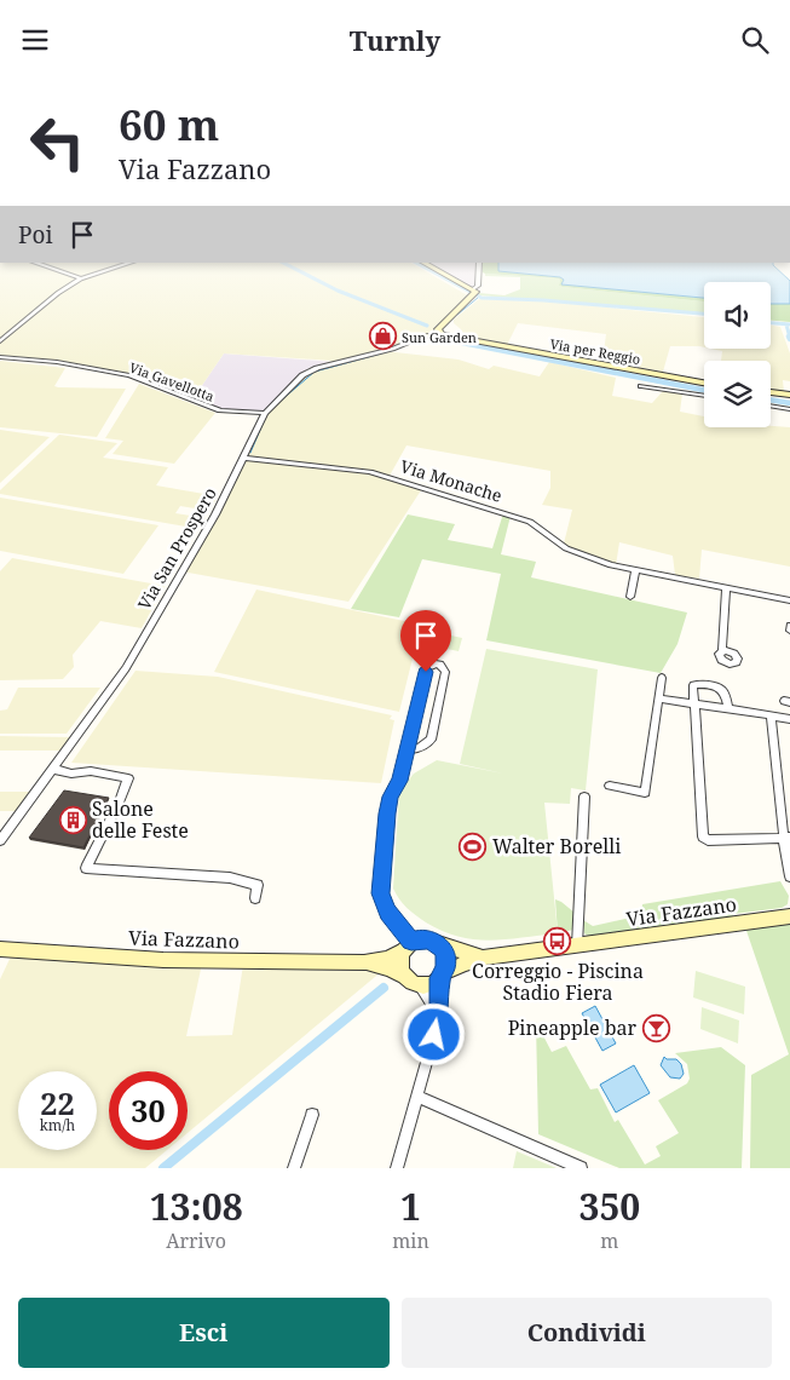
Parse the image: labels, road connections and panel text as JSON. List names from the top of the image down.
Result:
{
  "streets": {
    "main road": ["Via per Reggio", "Via Fazzano"],
    "street": ["Via Gavellotta", "Via Monache", "Via San Prospero"]
  },
  "crossings": [
    ["Via per Reggio", "Via San Prospero"],
    ["Via Gavellotta", "Via San Prospero"],
    ["Via Monache", "Via San Prospero"]
  ],
  "places": {
    "shop": ["Sun Garden"],
    "building": ["Salone delle Feste"],
    "sports": ["Walter Borelli"],
    "bus stop": ["Correggio - Piscina Stadio Fiera"],
    "bar": ["Pineapple bar"]
  },
  "page": {
    "header": "Turnly",
    "turn": ["60 m", "Via Fazzano"],
    "then": "Poi",
    "speed": "22 km/h",
    "limit": "30",
    "eta": [
      "13:08",
      "Arrivo",
      "1",
      "min",
      "350",
      "m"
    ],
    "buttons": ["Esci", "Condividi"]
  }
}
